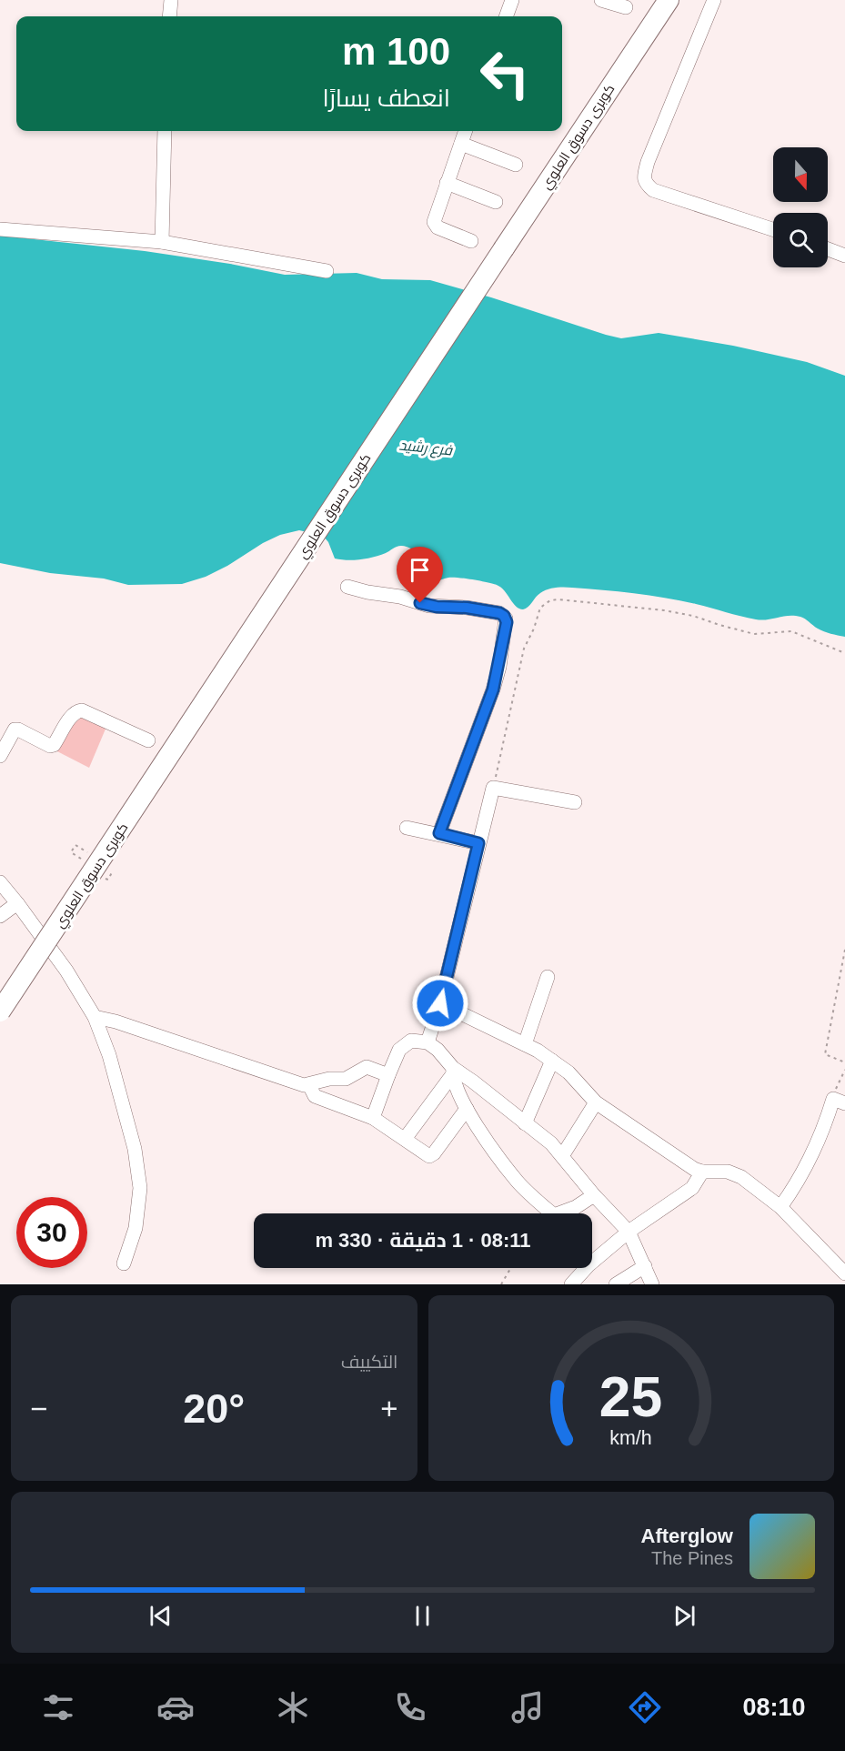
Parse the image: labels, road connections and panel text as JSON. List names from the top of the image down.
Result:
{
  "streets": {
    "highway": ["كوبرى دسوق العلوي"]
  },
  "water": ["فرع رشيد"],
  "north": "bottom",
  "page": {
    "turn": ["100 m", "انعطف يسارًا"],
    "limit": "30",
    "trip": "08:11 · 1 دقيقة · 330 m",
    "tile": "التكييف",
    "heat": ["−", "20°", "+"],
    "song": ["Afterglow", "The Pines"],
    "tabs": "08:10",
    "gauge": ["25", "km/h"]
  }
}
